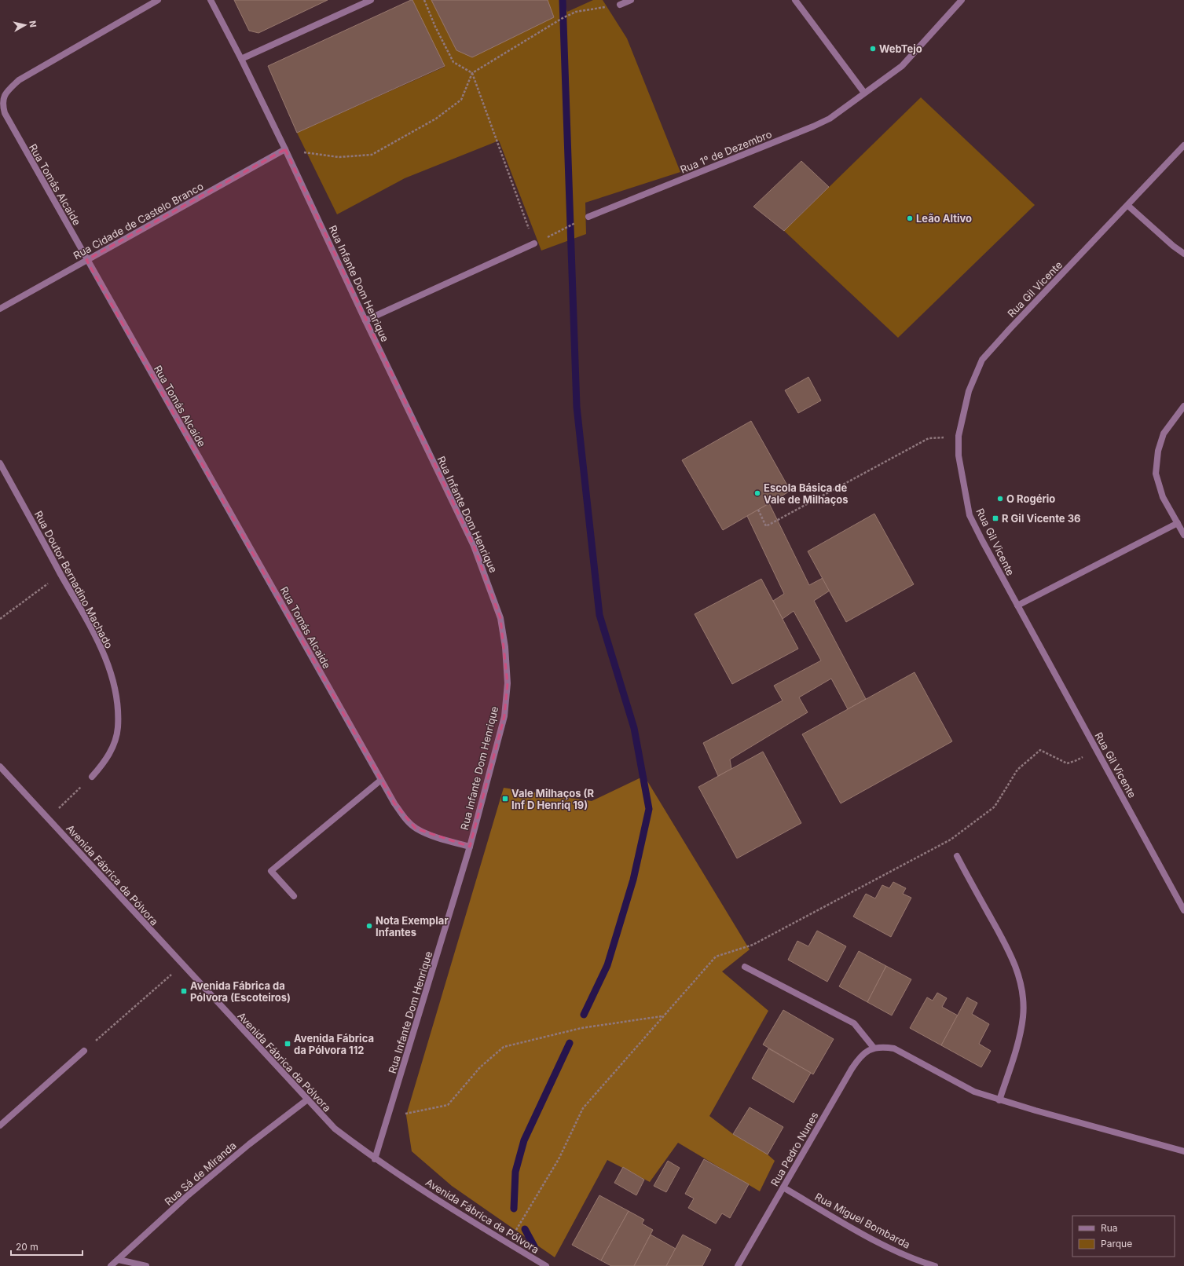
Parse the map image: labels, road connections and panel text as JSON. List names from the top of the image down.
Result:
{
  "streets": {
    "street": [
      "Rua 1º de Dezembro",
      "Rua Tomás Alcaide",
      "Rua Cidade de Castelo Branco",
      "Rua Infante Dom Henrique",
      "Rua Gil Vicente",
      "Rua Doutor Bernadino Machado",
      "Avenida Fábrica da Pólvora",
      "Rua Pedro Nunes",
      "Rua Sá de Miranda",
      "Rua Miguel Bombarda"
    ]
  },
  "crossings": [
    ["Rua Tomás Alcaide", "Rua Cidade de Castelo Branco"],
    ["Rua Tomás Alcaide", "Rua Infante Dom Henrique"],
    ["Rua Cidade de Castelo Branco", "Rua Infante Dom Henrique"],
    ["Rua Infante Dom Henrique", "Avenida Fábrica da Pólvora"],
    ["Avenida Fábrica da Pólvora", "Rua Sá de Miranda"],
    ["Rua Pedro Nunes", "Rua Miguel Bombarda"]
  ],
  "places": {
    "other": [
      "WebTejo",
      "Leão Altivo",
      "Escola Básica de Vale de Milhaços",
      "O Rogério",
      "Nota Exemplar Infantes"
    ],
    "transit": [
      "R Gil Vicente 36",
      "Vale Milhaços (R Inf D Henriq 19)",
      "Avenida Fábrica da Pólvora (Escoteiros)",
      "Avenida Fábrica da Pólvora 112"
    ]
  },
  "legend": ["Rua", "Parque"],
  "scale_bar": "20 m",
  "north": "right"
}
